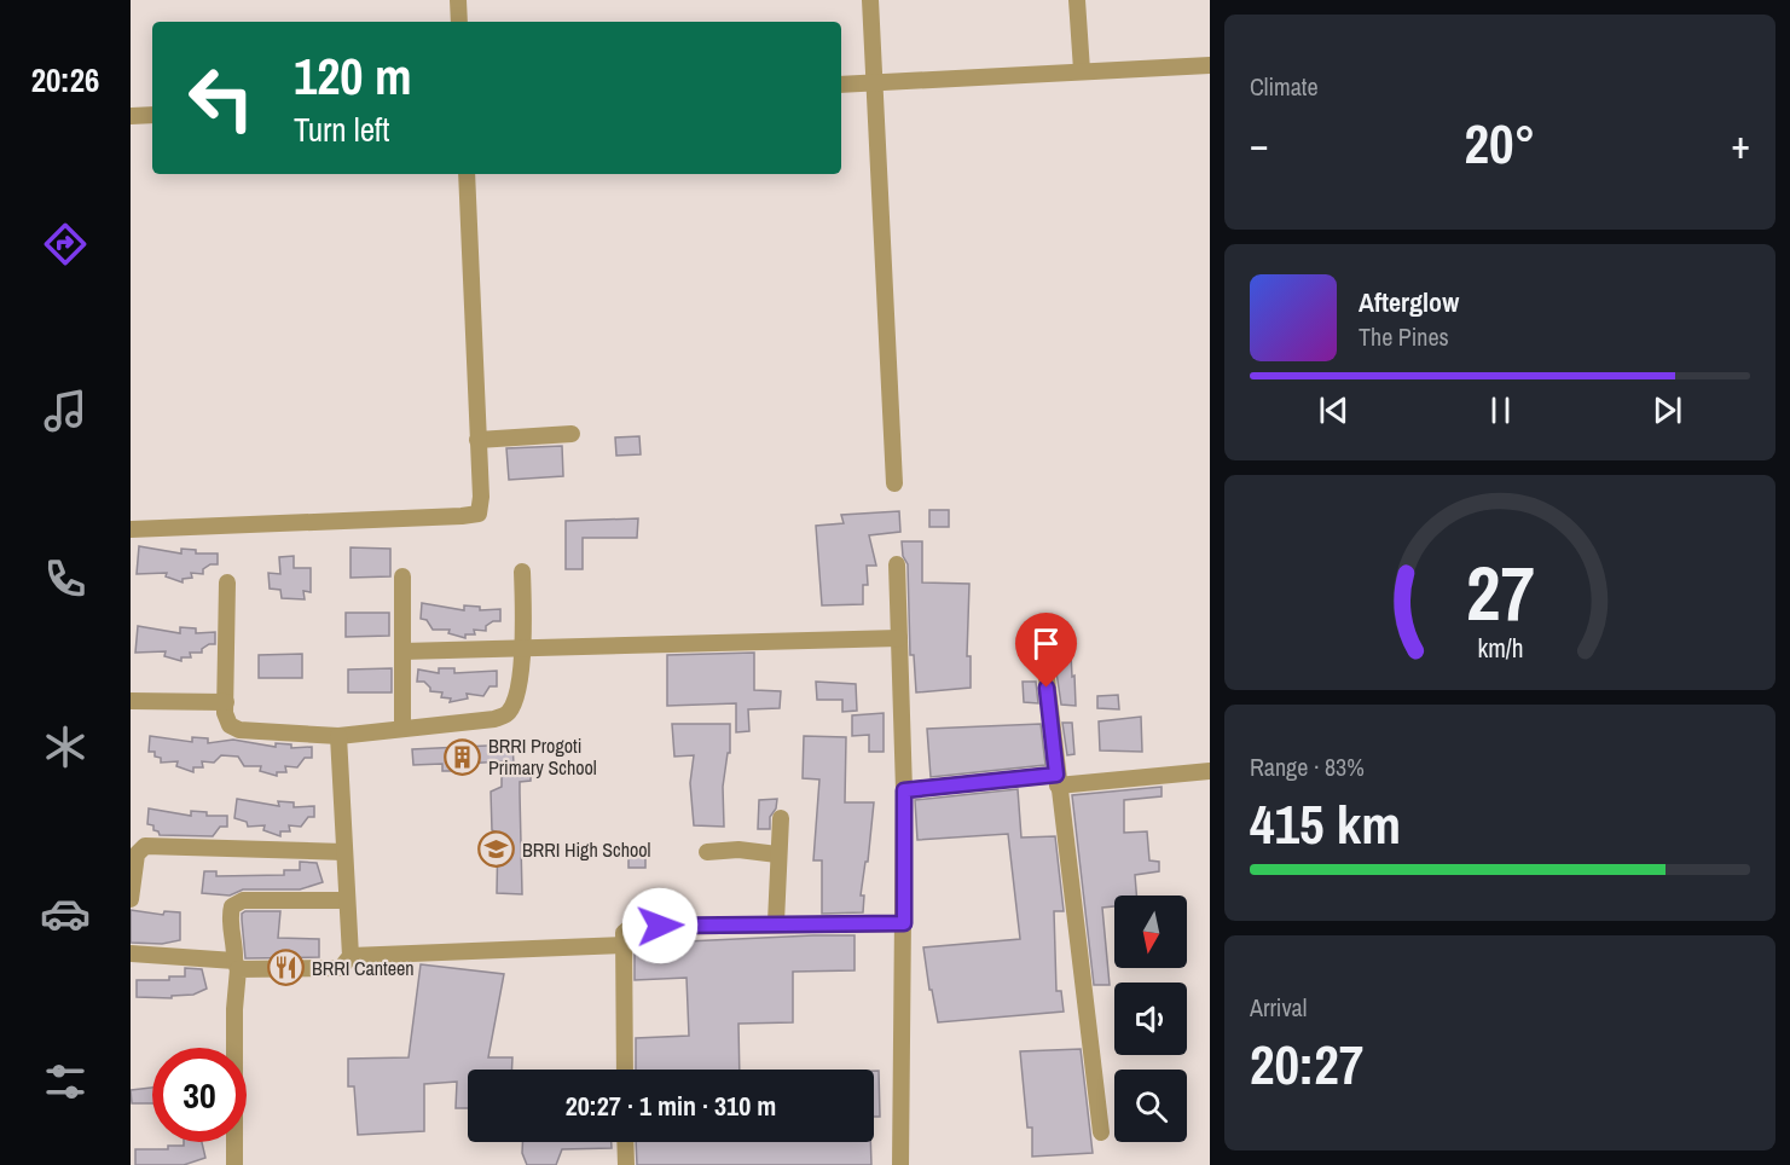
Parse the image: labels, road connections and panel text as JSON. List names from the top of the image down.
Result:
{
  "places": {
    "building": ["BRRI Progoti Primary School"],
    "school or university": ["BRRI High School"],
    "restaurant": ["BRRI Canteen"]
  },
  "north": "bottom",
  "page": {
    "tabs": "20:26",
    "tile": [
      "Climate",
      ["Range · 83%", "415 km"],
      ["Arrival", "20:27"]
    ],
    "turn": ["120 m", "Turn left"],
    "heat": ["−", "20°", "+"],
    "song": ["Afterglow", "The Pines"],
    "limit": "30",
    "trip": "20:27 · 1 min · 310 m",
    "gauge": ["27", "km/h"]
  }
}
